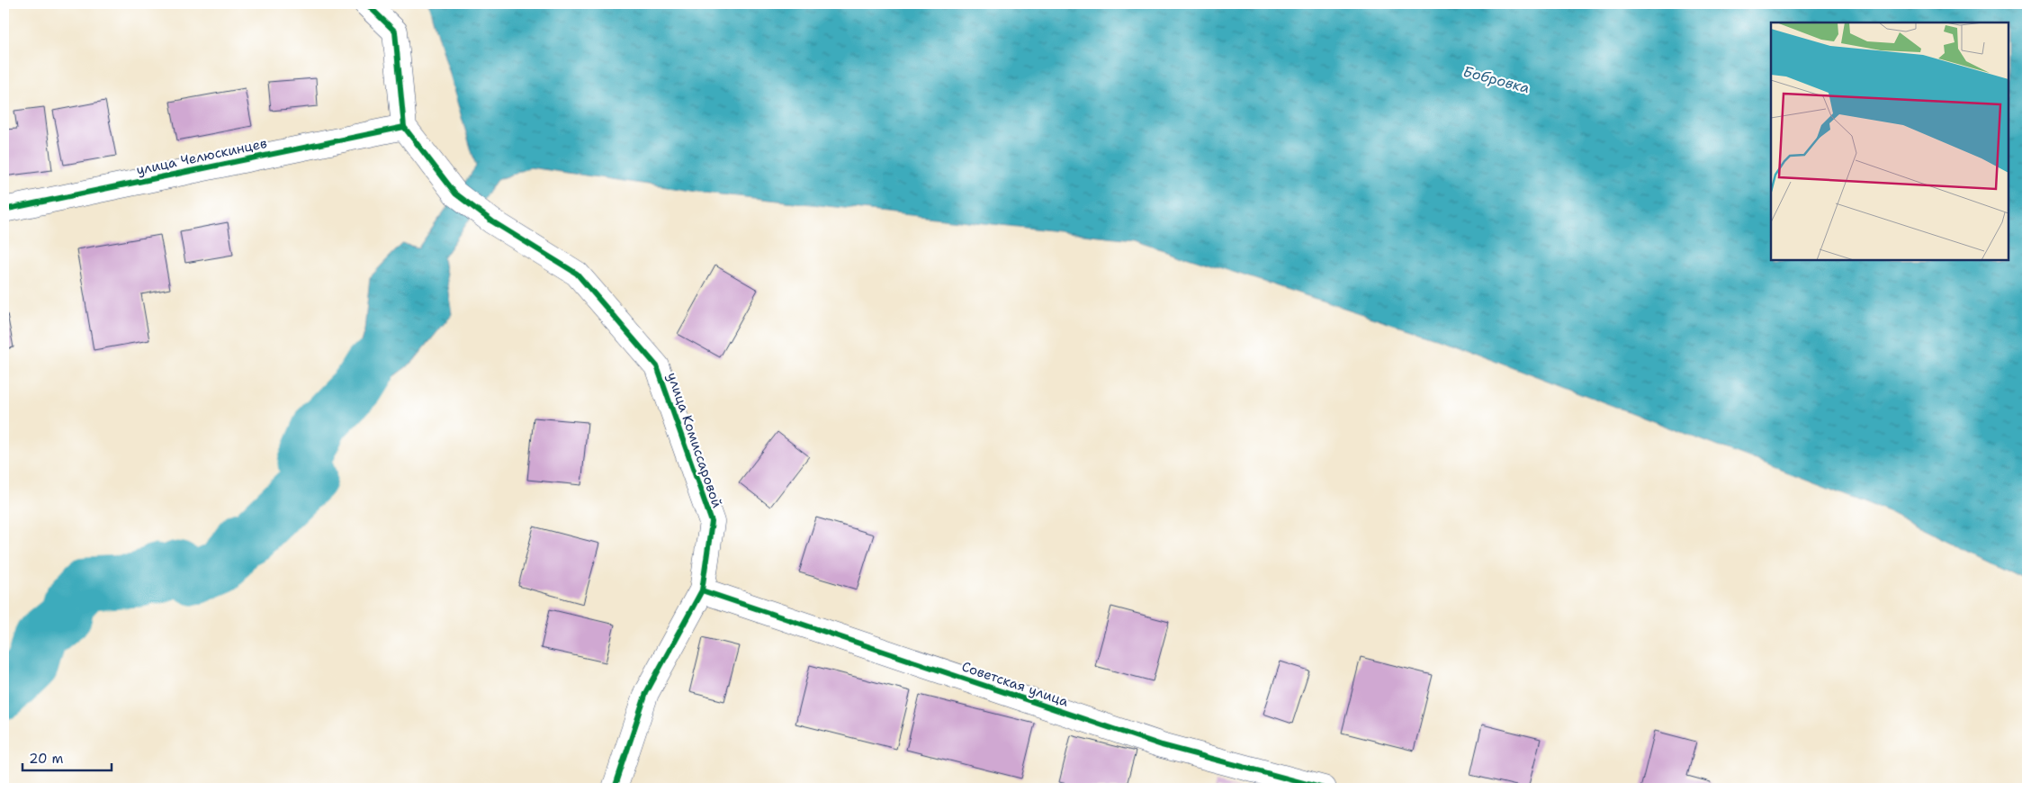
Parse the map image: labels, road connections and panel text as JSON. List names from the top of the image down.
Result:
{
  "streets": {
    "street": ["улица Челюскинцев", "улица Комиссаровой", "Советская улица"]
  },
  "crossings": [
    ["улица Челюскинцев", "улица Комиссаровой"],
    ["улица Комиссаровой", "Советская улица"]
  ],
  "water": ["Бобровка"],
  "scale_bar": "20 m"
}
